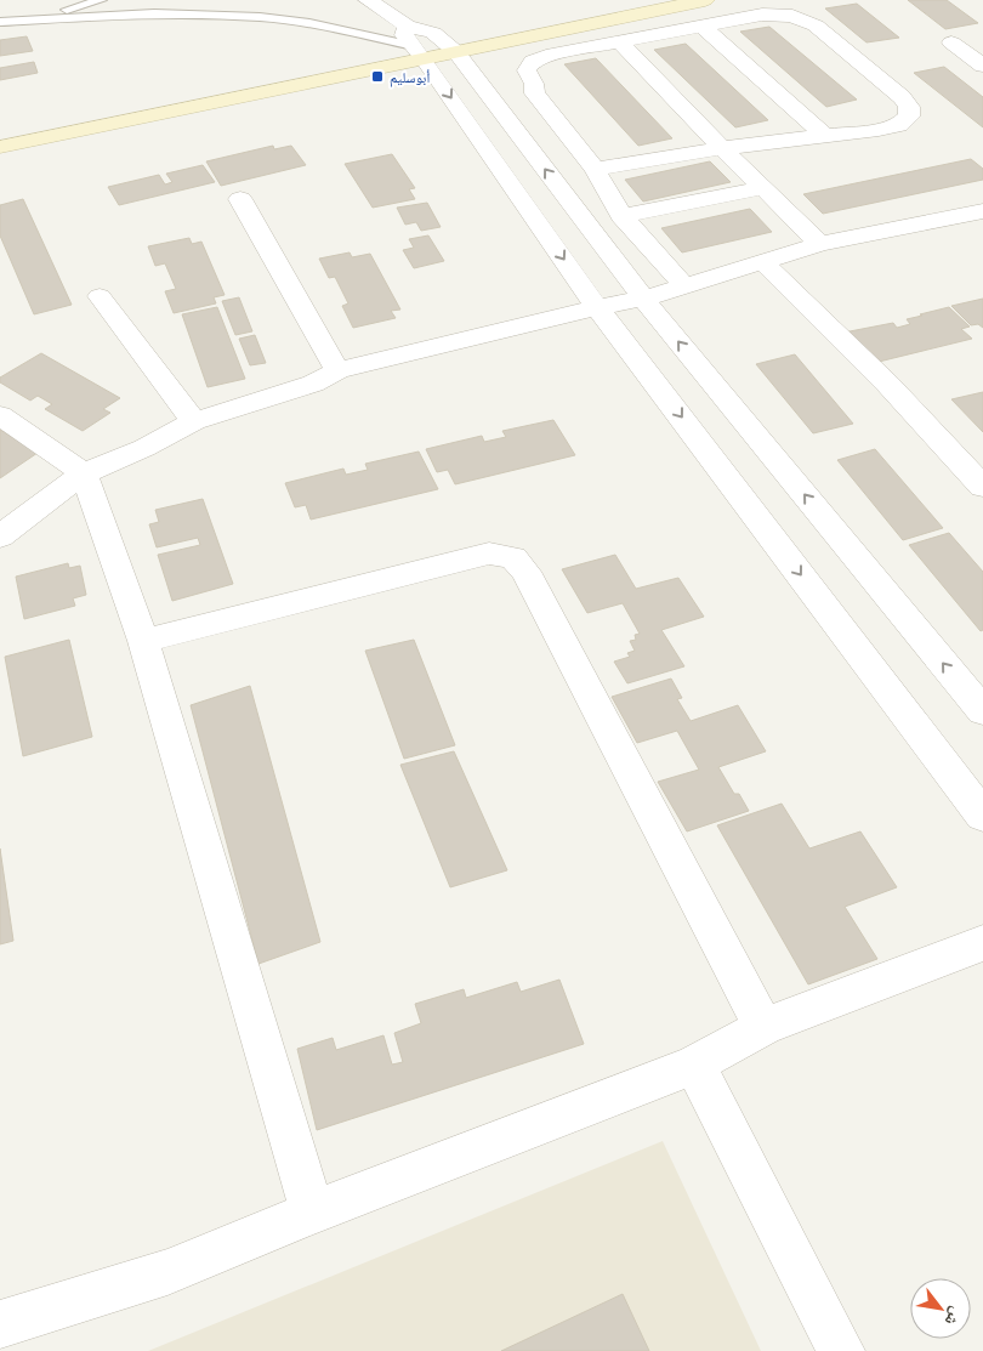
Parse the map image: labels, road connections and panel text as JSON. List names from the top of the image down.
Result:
{
  "places": {
    "transit": ["أبوسليم"]
  },
  "north": "bottom right"
}
